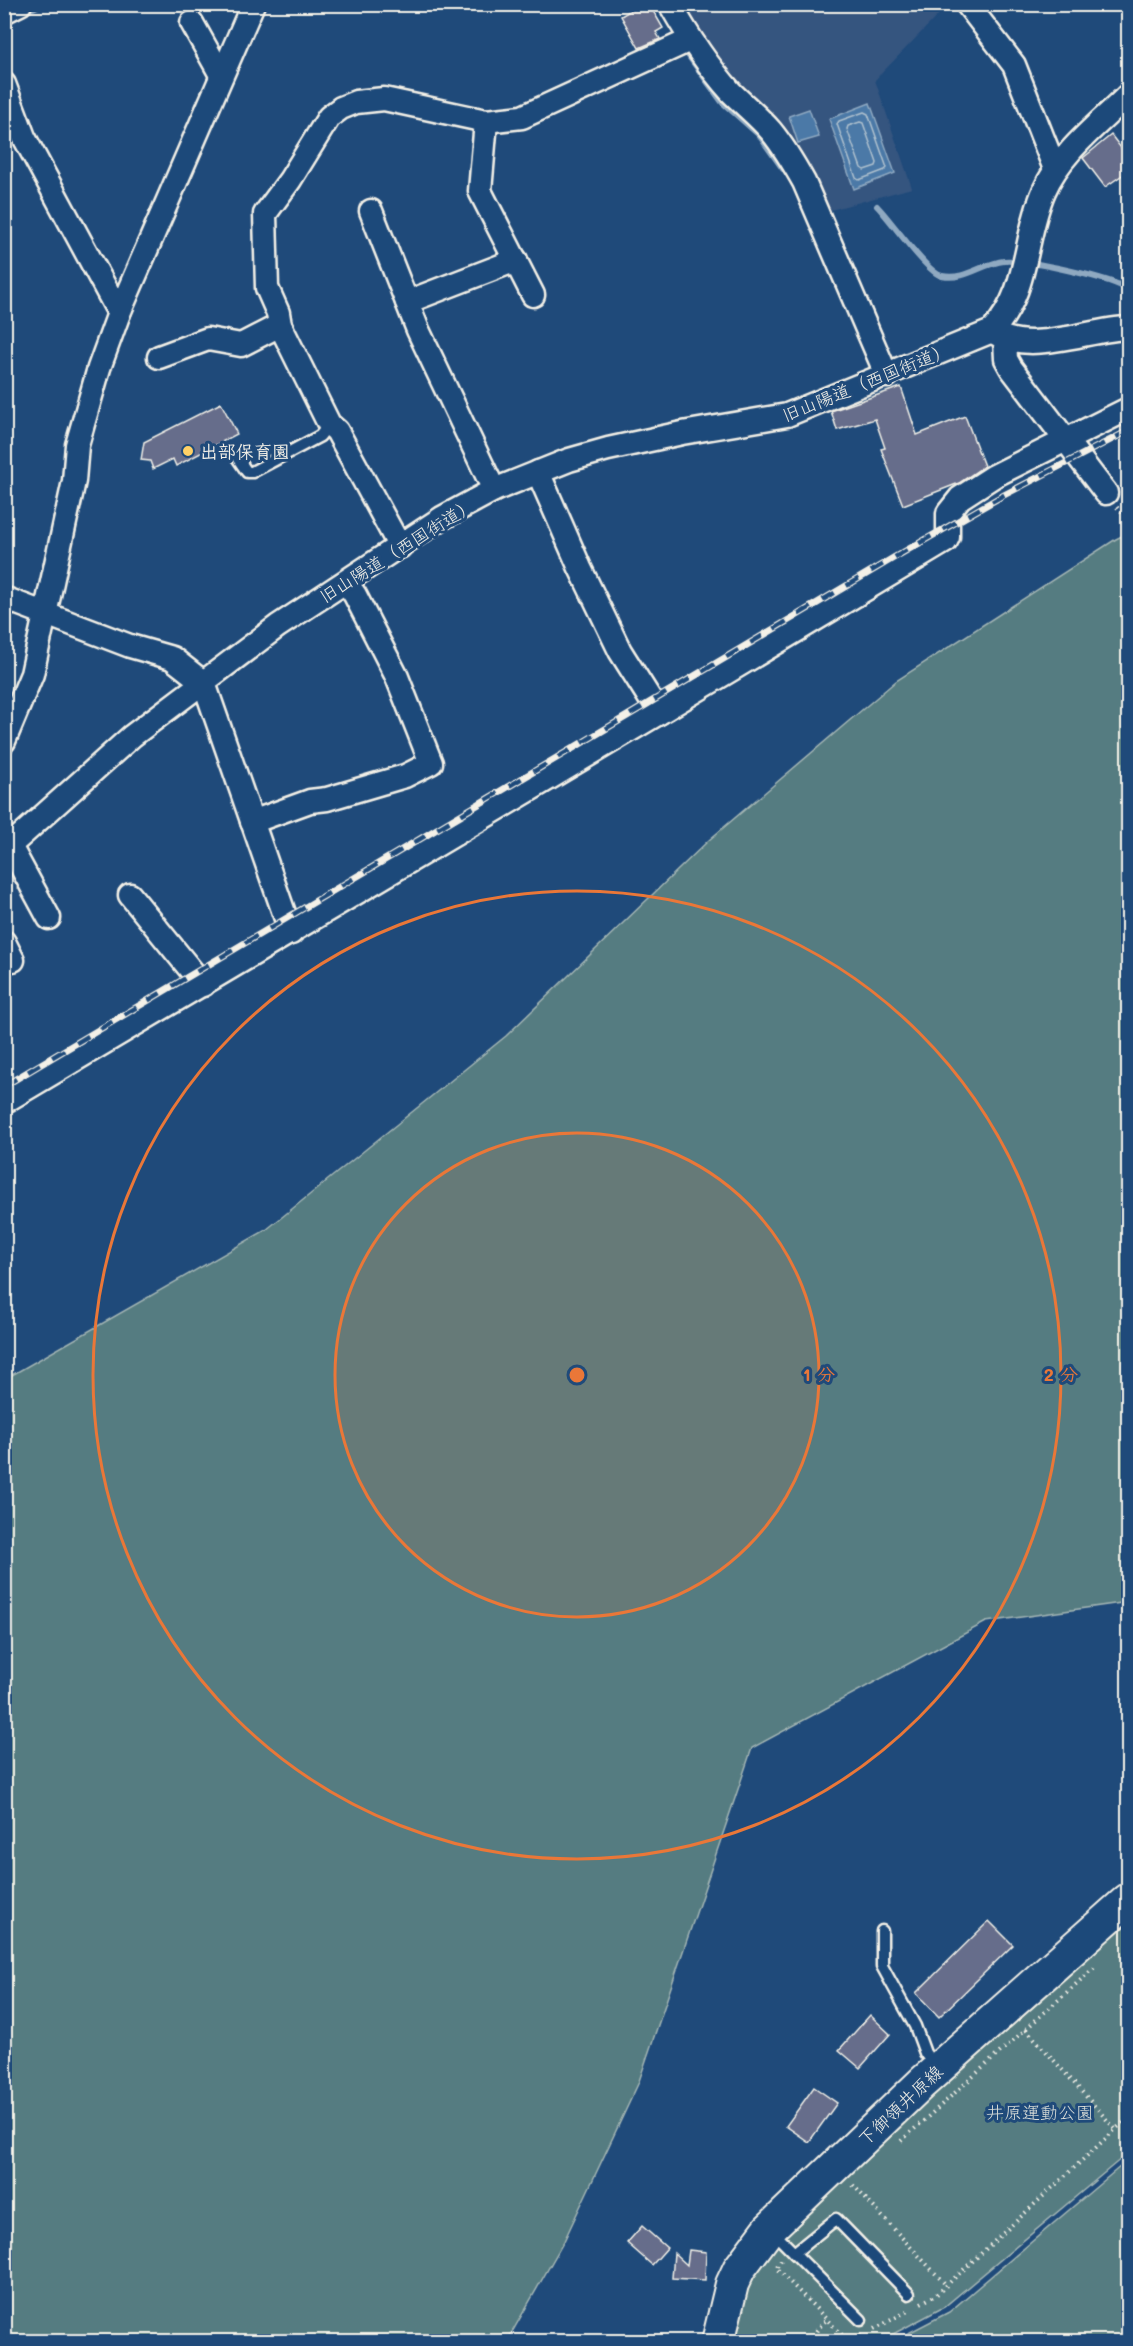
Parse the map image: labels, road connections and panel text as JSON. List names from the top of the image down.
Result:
{
  "streets": {
    "main road": ["下御領井原線"],
    "street": ["旧山陽道（西国街道）"]
  },
  "parks": ["井原運動公園"],
  "places": ["出部保育園"],
  "rings": ["1 分", "2 分"]
}
